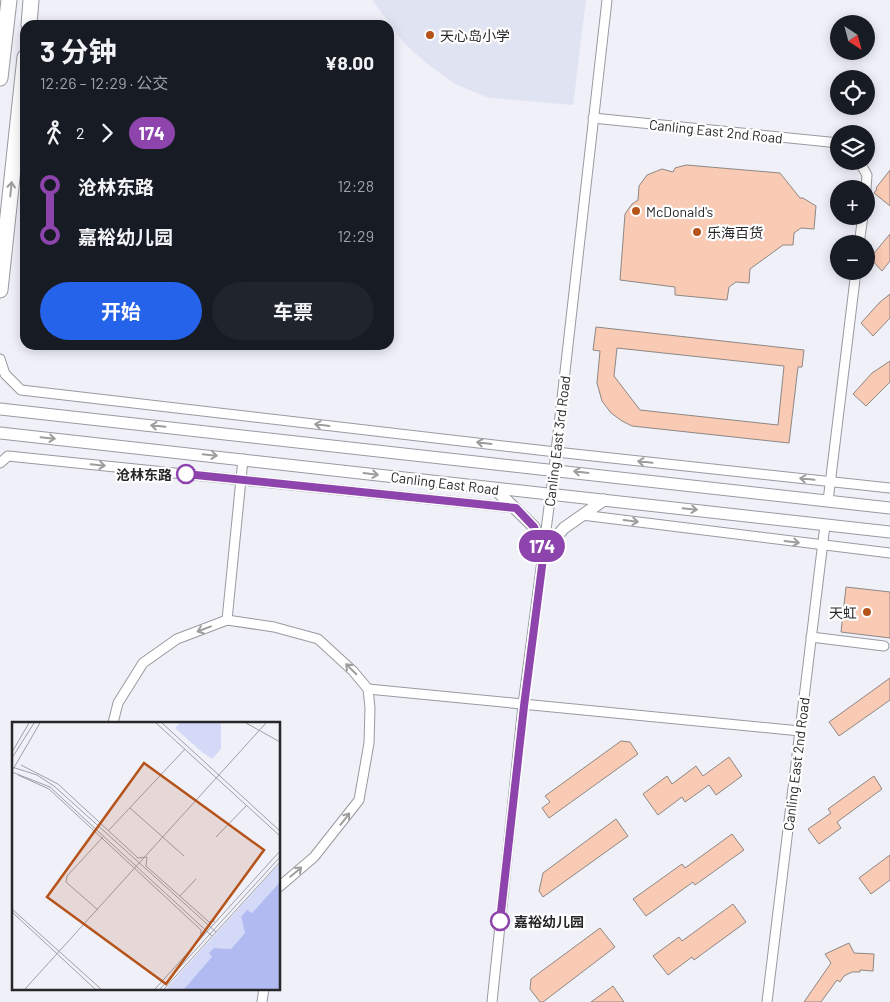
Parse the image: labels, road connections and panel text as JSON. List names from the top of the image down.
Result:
{
  "streets": {
    "street": ["Canling East 2nd Road", "Canling East 3rd Road", "Canling East Road"]
  },
  "crossings": [
    ["Canling East 2nd Road", "Canling East 3rd Road"],
    ["Canling East 2nd Road", "Canling East Road"],
    ["Canling East 3rd Road", "Canling East Road"]
  ],
  "places": [
    "天心岛小学",
    "McDonald's",
    "乐海百货",
    "沧林东路",
    "天虹",
    "嘉裕幼儿园"
  ],
  "lines": ["bus line 174"],
  "north": "bottom right",
  "page": {
    "on_map": "174",
    "map_buttons": ["+", "−"],
    "heading": ["3 分钟", "12:26 – 12:29 · 公交", "¥8.00"],
    "legs": ["2", "174"],
    "list": [
      {
        "name": "沧林东路",
        "value": "12:28"
      },
      {
        "name": "嘉裕幼儿园",
        "value": "12:29"
      }
    ],
    "buttons": ["开始", "车票"]
  }
}
